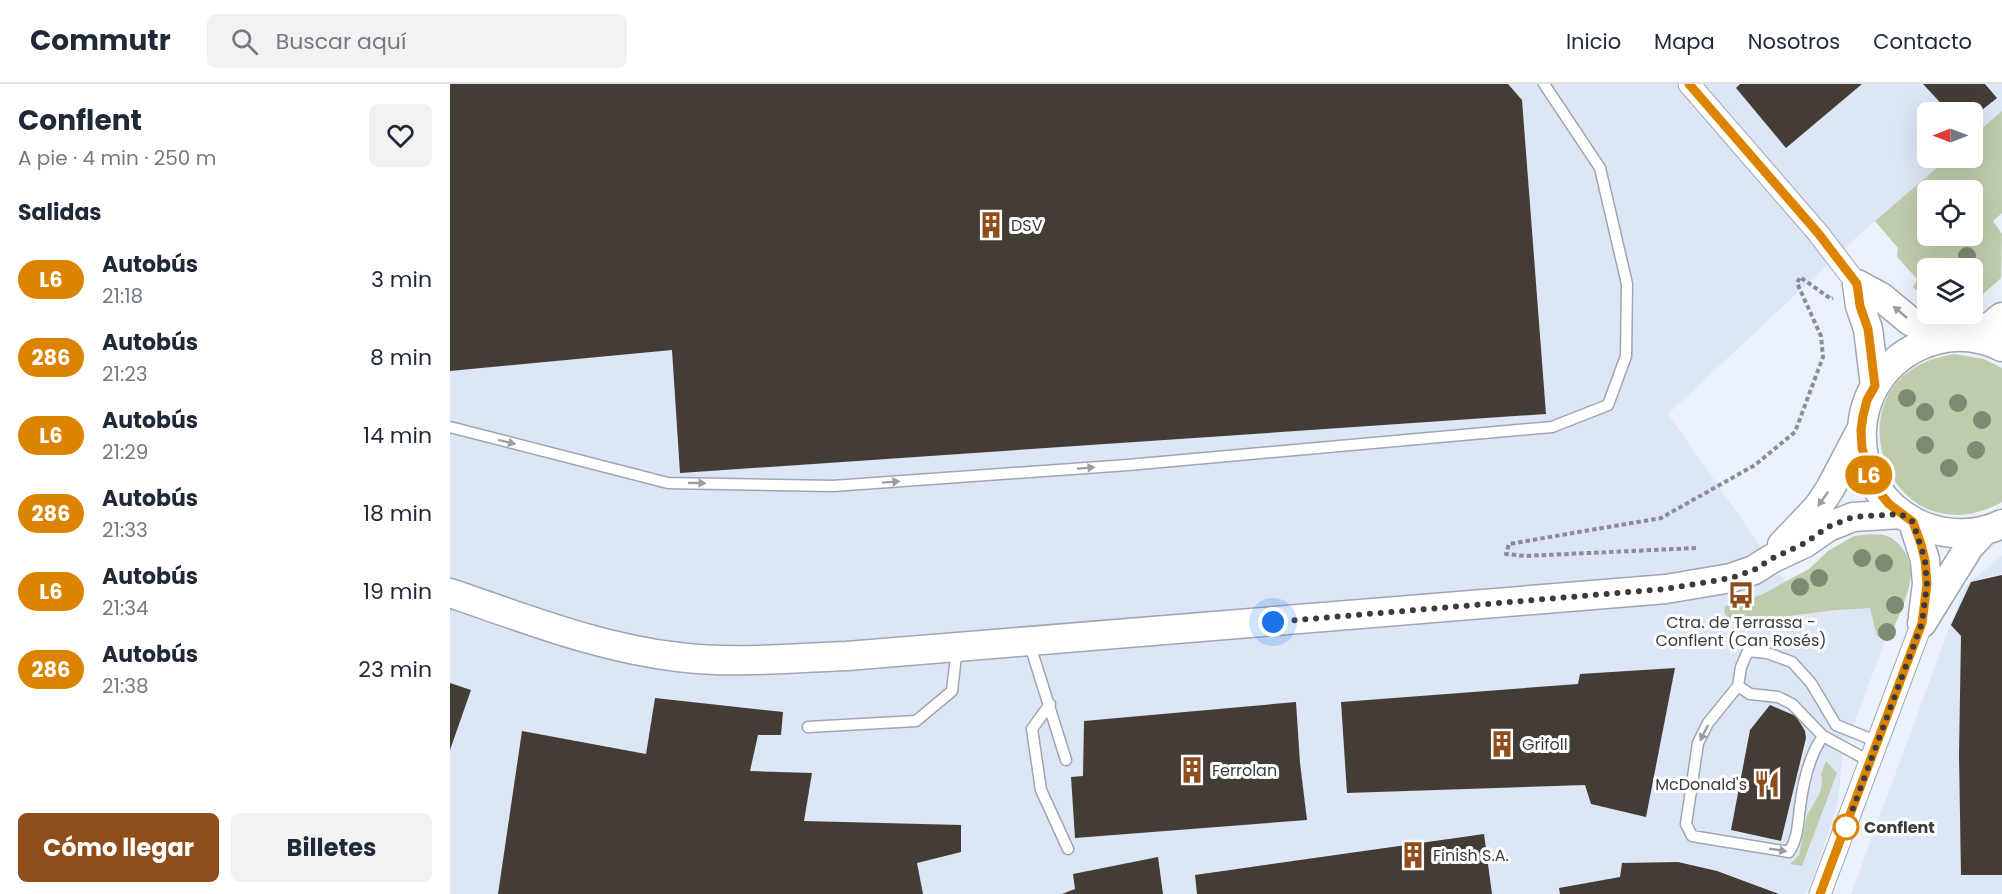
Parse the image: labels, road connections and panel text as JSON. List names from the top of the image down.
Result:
{
  "places": {
    "building": [
      "DSV",
      "Grifoll",
      "Ferrolan",
      "Finish S.A."
    ],
    "bus stop": ["Ctra. de Terrassa - Conflent (Can Rosés)"],
    "restaurant": ["McDonald's"],
    "other": ["Conflent"]
  },
  "lines": ["bus line L6"],
  "north": "left",
  "page": {
    "header": "Commutr",
    "search": "Buscar aquí",
    "nav": [
      "Inicio",
      "Mapa",
      "Nosotros",
      "Contacto"
    ],
    "heading": [
      ["Conflent", "A pie · 4 min · 250 m"],
      "Salidas"
    ],
    "on_map": "L6",
    "list": [
      {
        "mark": "L6",
        "name": "Autobús",
        "note": "21:18",
        "value": "3 min"
      },
      {
        "mark": "286",
        "name": "Autobús",
        "note": "21:23",
        "value": "8 min"
      },
      {
        "mark": "L6",
        "name": "Autobús",
        "note": "21:29",
        "value": "14 min"
      },
      {
        "mark": "286",
        "name": "Autobús",
        "note": "21:33",
        "value": "18 min"
      },
      {
        "mark": "L6",
        "name": "Autobús",
        "note": "21:34",
        "value": "19 min"
      },
      {
        "mark": "286",
        "name": "Autobús",
        "note": "21:38",
        "value": "23 min"
      }
    ],
    "buttons": ["Cómo llegar", "Billetes"]
  }
}
